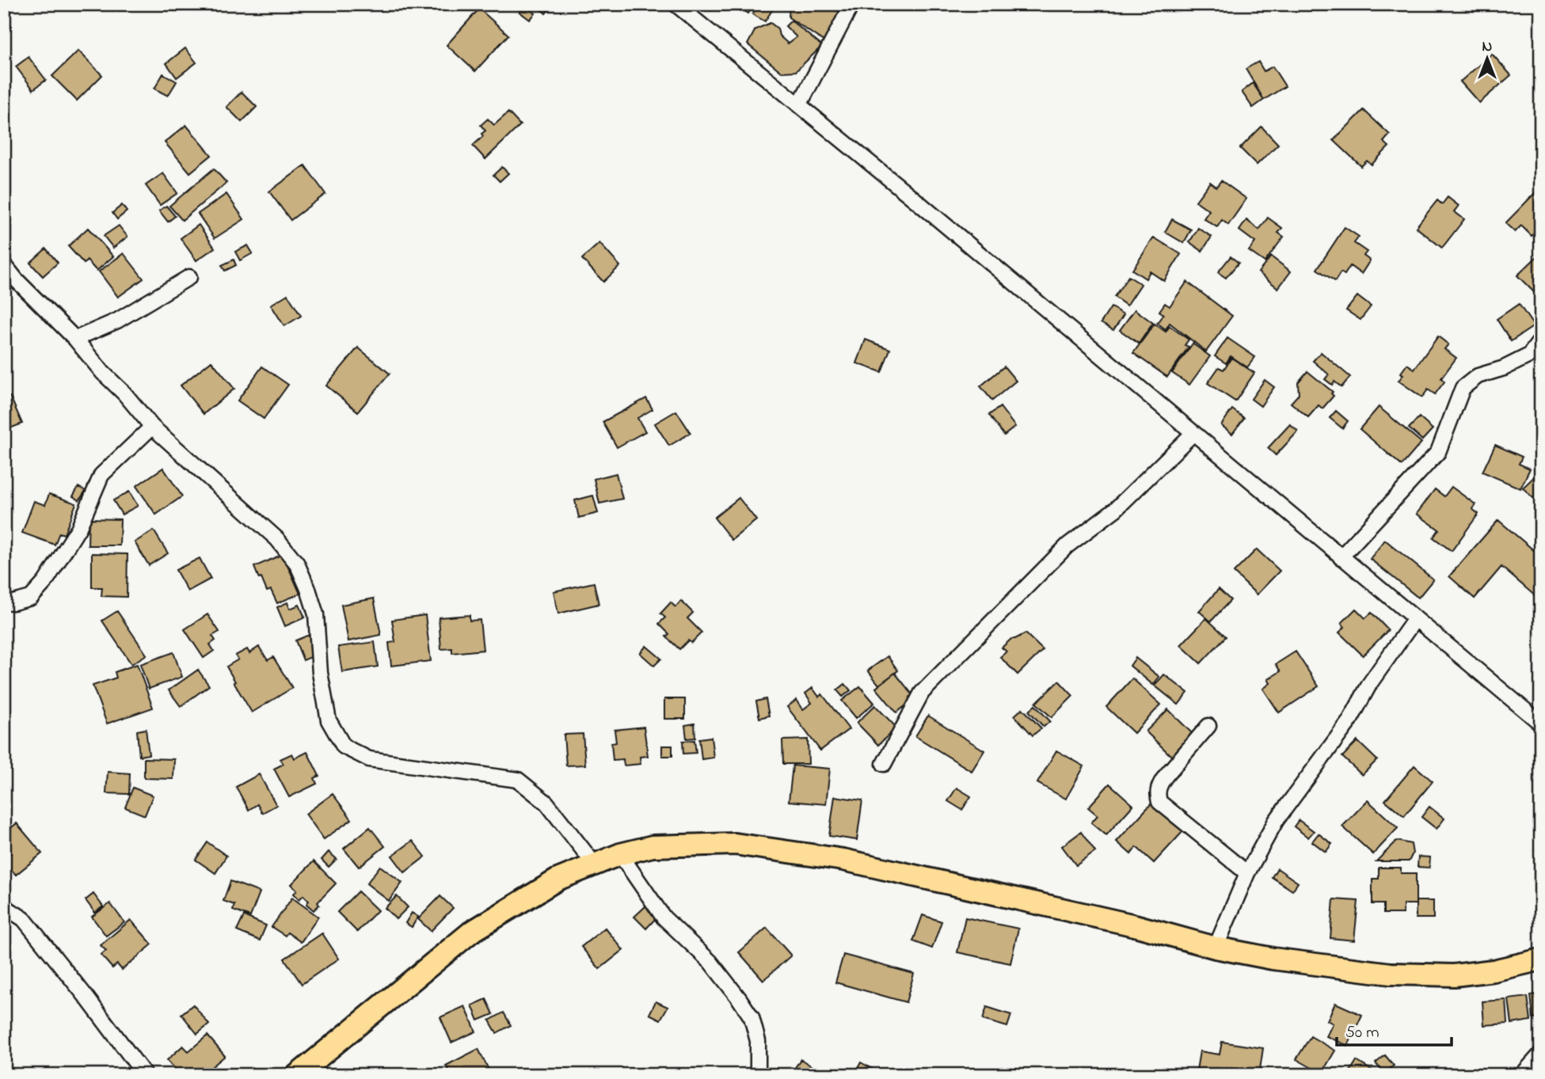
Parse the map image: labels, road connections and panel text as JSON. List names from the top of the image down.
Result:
{
  "scale_bar": "50 m",
  "north": "top"
}
